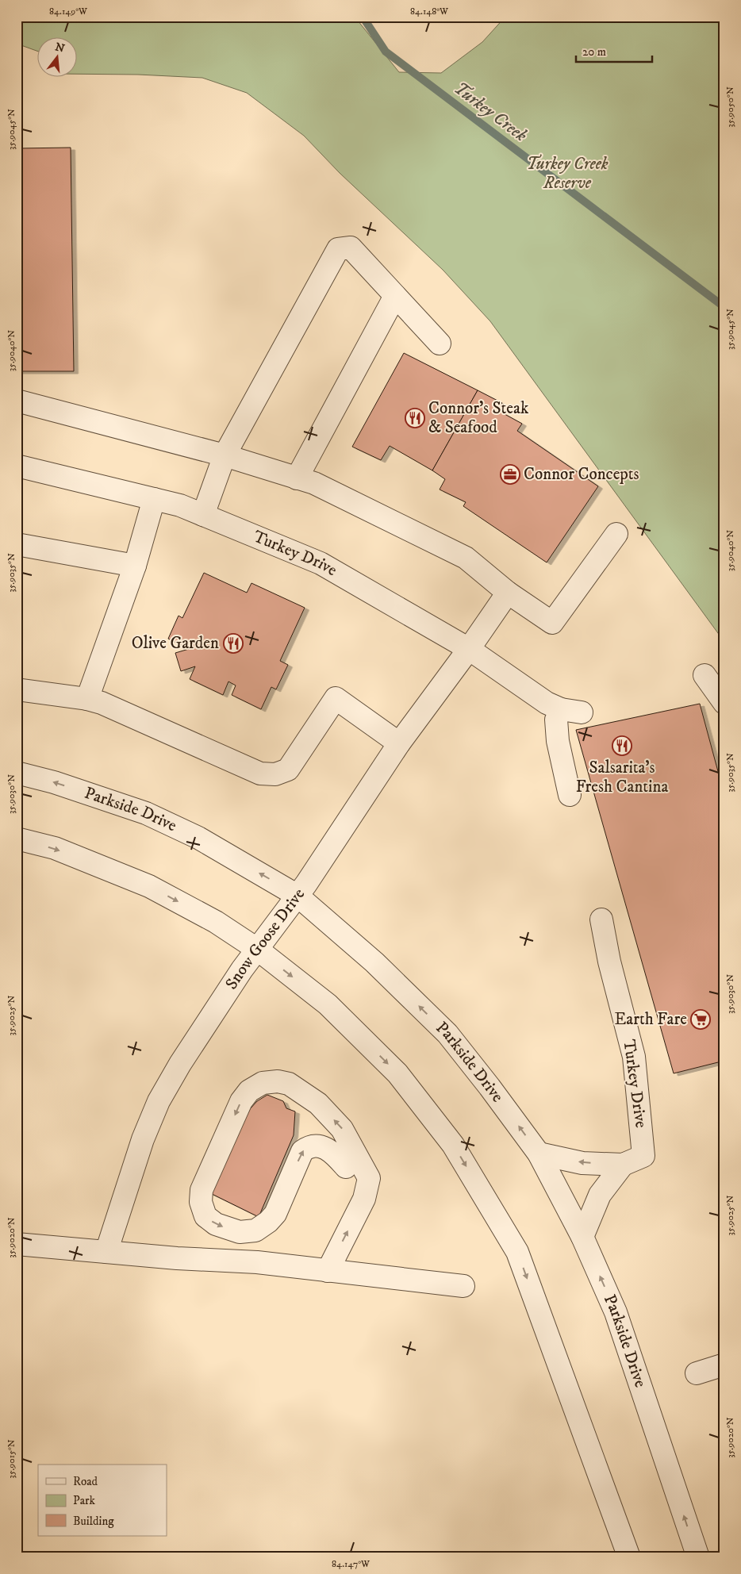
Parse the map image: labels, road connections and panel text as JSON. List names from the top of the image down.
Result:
{
  "streets": {
    "street": ["Turkey Drive", "Parkside Drive", "Snow Goose Drive"]
  },
  "crossings": [
    ["Turkey Drive", "Snow Goose Drive"],
    ["Parkside Drive", "Snow Goose Drive"]
  ],
  "water": ["Turkey Creek"],
  "parks": ["Turkey Creek Reserve"],
  "places": {
    "restaurant": ["Connor's Steak & Seafood", "Olive Garden", "Salsarita's Fresh Cantina"],
    "office": ["Connor Concepts"],
    "supermarket": ["Earth Fare"]
  },
  "legend": ["Road", "Park", "Building"],
  "scale_bar": "20 m",
  "north": "top",
  "coordinates": [
    "84.149°W",
    "84.148°W",
    "35.9050°N",
    "35.9045°N",
    "35.9040°N",
    "35.9035°N",
    "35.9030°N",
    "35.9025°N",
    "35.9020°N",
    "35.9015°N",
    "84.147°W"
  ]
}
